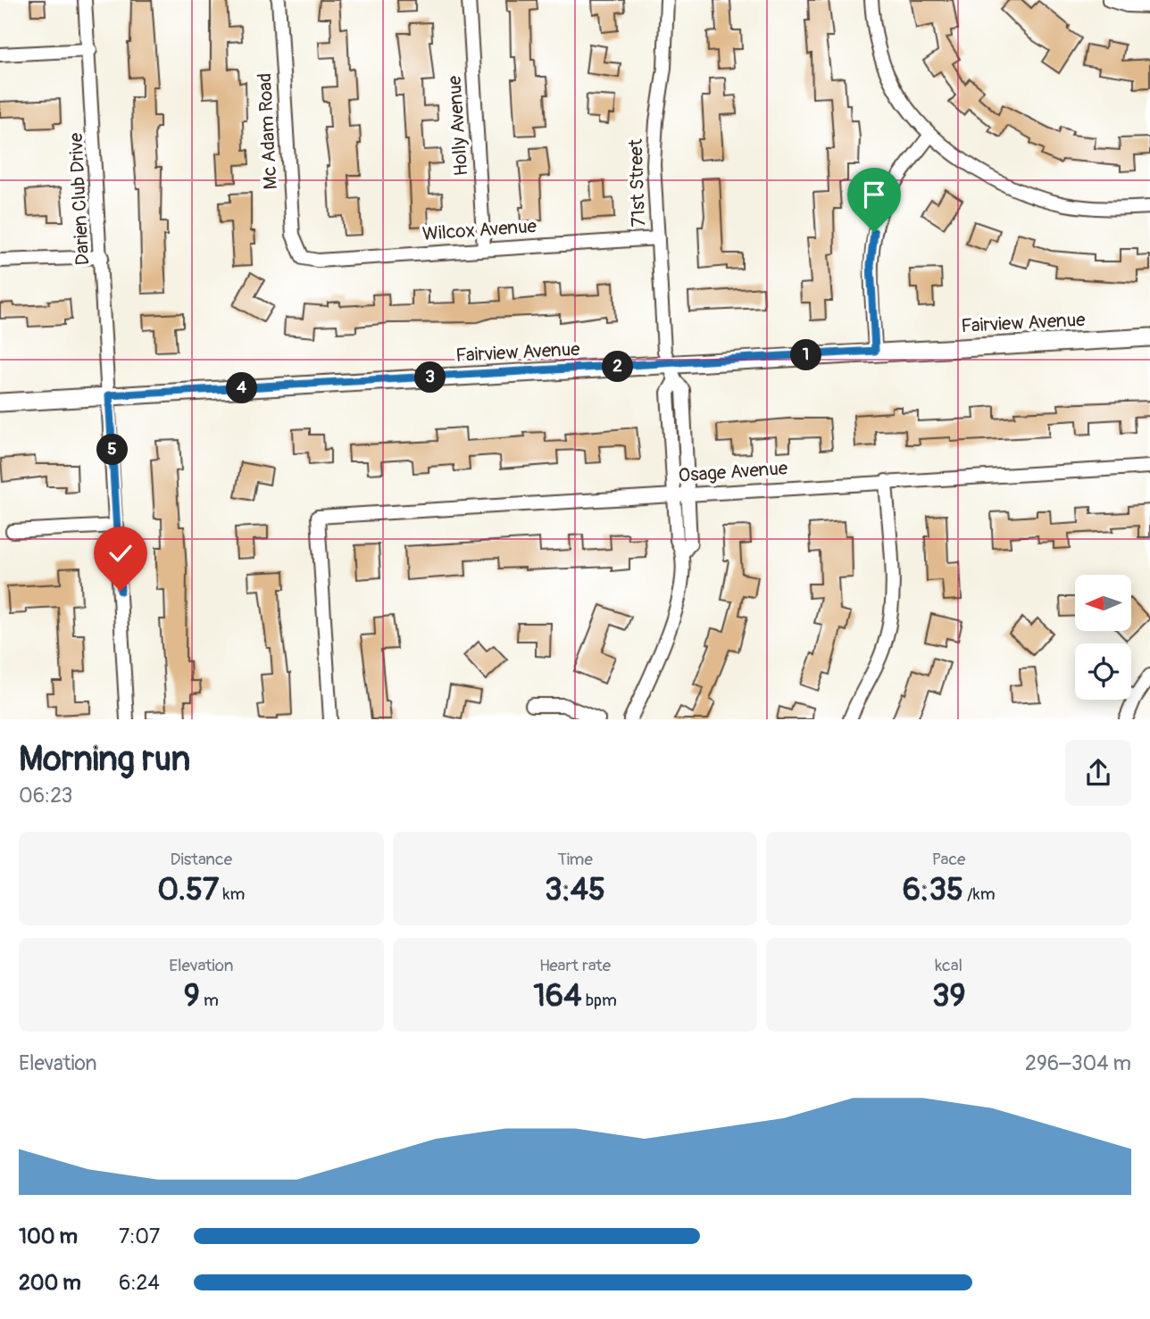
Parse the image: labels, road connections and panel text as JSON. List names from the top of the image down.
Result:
{
  "streets": {
    "street": [
      "Holly Avenue",
      "Mc Adam Road",
      "71st Street",
      "Darien Club Drive",
      "Wilcox Avenue",
      "Fairview Avenue",
      "Osage Avenue"
    ]
  },
  "crossings": [
    ["Holly Avenue", "Wilcox Avenue"],
    ["Mc Adam Road", "Wilcox Avenue"],
    ["71st Street", "Wilcox Avenue"],
    ["71st Street", "Fairview Avenue"],
    ["Darien Club Drive", "Fairview Avenue"]
  ],
  "north": "left",
  "page": {
    "pins": [
      "1",
      "2",
      "3",
      "4",
      "5"
    ],
    "heading": ["Morning run", "06:23"],
    "stats": [
      ["Distance", "0.57 km"],
      ["Time", "3:45"],
      ["Pace", "6:35 /km"],
      ["Elevation", "9 m"],
      ["Heart rate", "164 bpm"],
      ["kcal", "39"]
    ],
    "chart": ["Elevation", "296–304 m"],
    "list": [
      {
        "name": "100 m",
        "note": "7:07"
      },
      {
        "name": "200 m",
        "note": "6:24"
      }
    ]
  }
}
